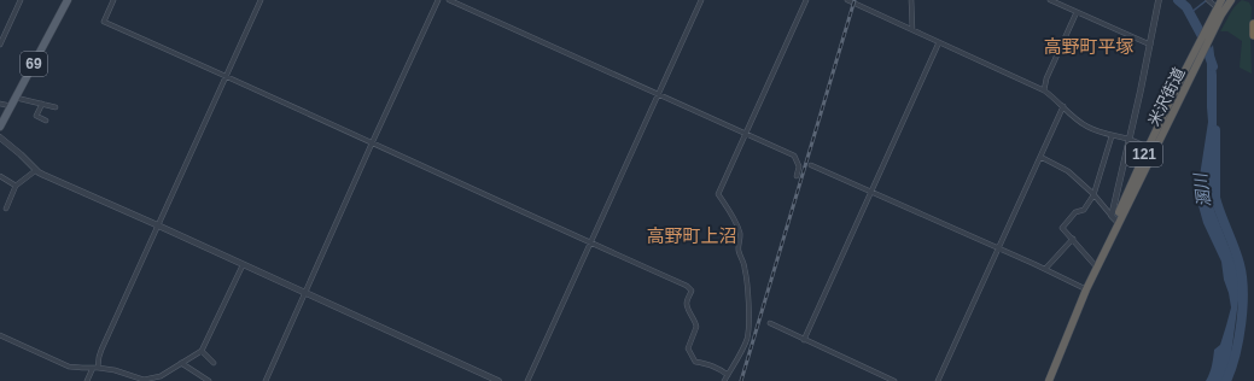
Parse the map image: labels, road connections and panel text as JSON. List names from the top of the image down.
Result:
{
  "streets": {
    "highway": ["米沢街道", "121"],
    "main road": ["69"]
  },
  "districts": ["高野町平塚", "高野町上沼"],
  "water": ["溷川"]
}
